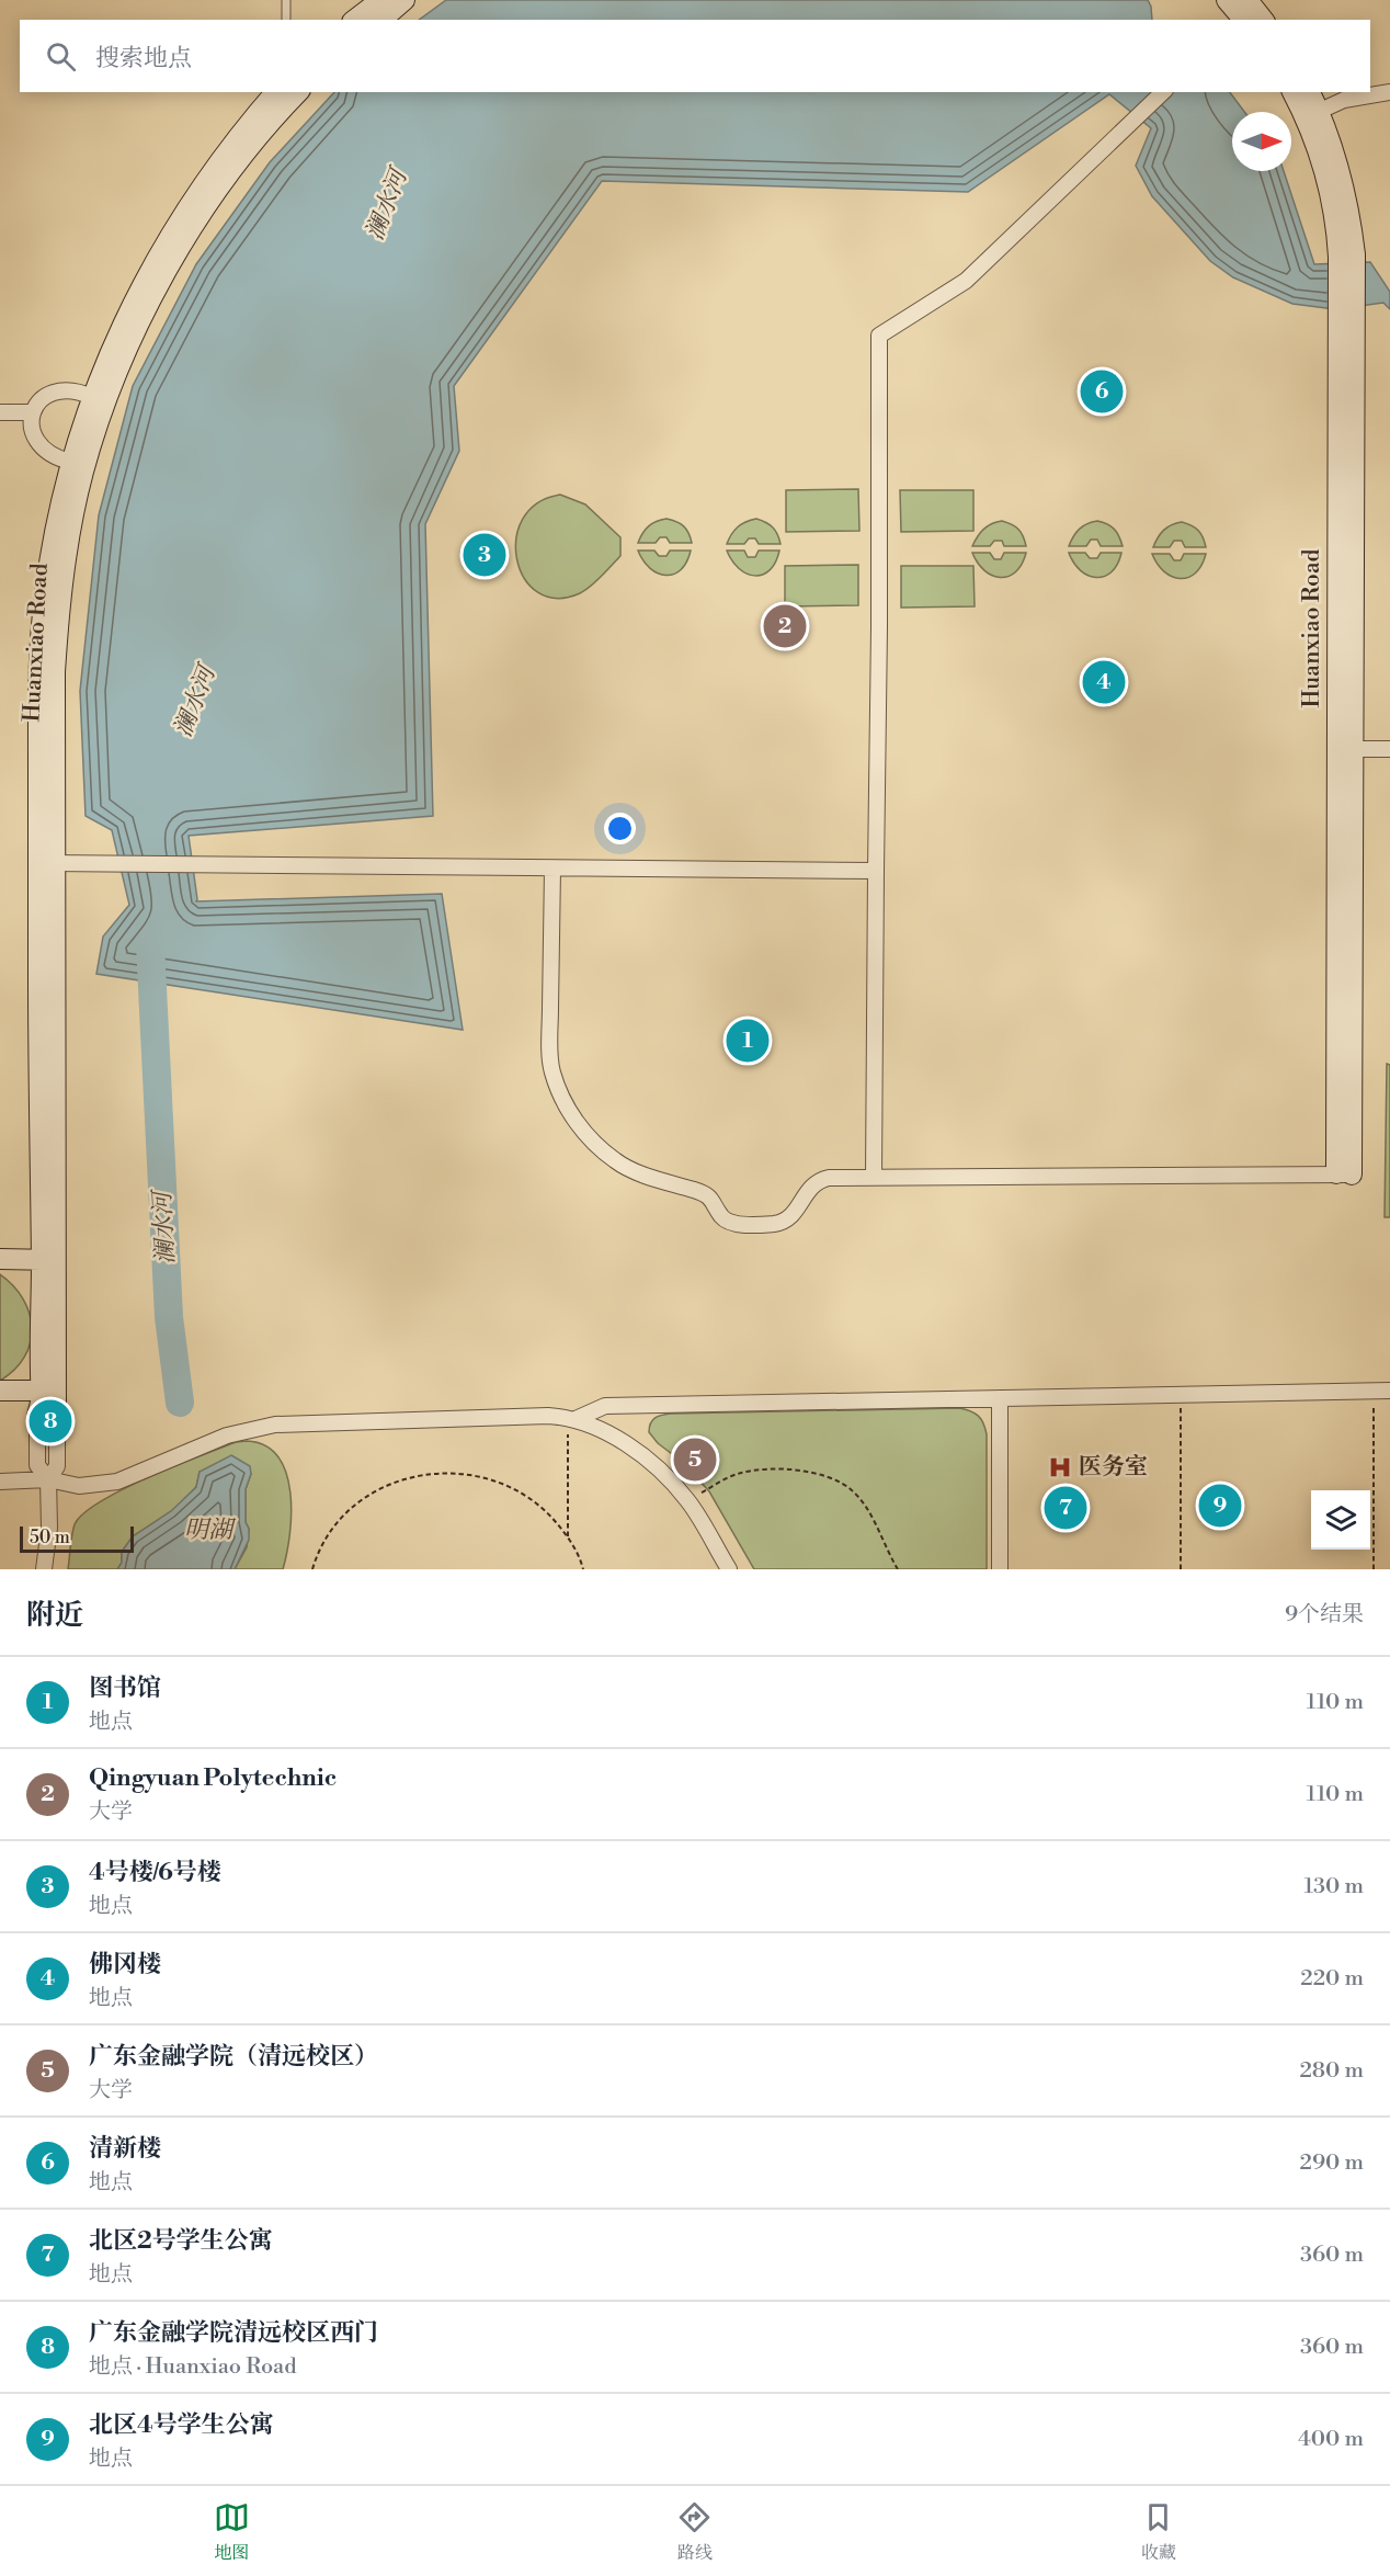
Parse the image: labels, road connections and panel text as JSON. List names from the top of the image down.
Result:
{
  "streets": {
    "street": ["Huanxiao Road"]
  },
  "water": ["澜水河", "明湖"],
  "places": {
    "hospital": ["医务室"]
  },
  "scale_bar": "50 m",
  "north": "right",
  "page": {
    "search": "搜索地点",
    "pins": [
      "6",
      "3",
      "2",
      "4",
      "1",
      "8",
      "5",
      "9",
      "7"
    ],
    "scale": "50 m",
    "heading": ["附近", "9个结果"],
    "list": [
      {
        "mark": "1",
        "name": "图书馆",
        "note": "地点",
        "value": "110 m"
      },
      {
        "mark": "2",
        "name": "Qingyuan Polytechnic",
        "note": "大学",
        "value": "110 m"
      },
      {
        "mark": "3",
        "name": "4号楼/6号楼",
        "note": "地点",
        "value": "130 m"
      },
      {
        "mark": "4",
        "name": "佛冈楼",
        "note": "地点",
        "value": "220 m"
      },
      {
        "mark": "5",
        "name": "广东金融学院（清远校区）",
        "note": "大学",
        "value": "280 m"
      },
      {
        "mark": "6",
        "name": "清新楼",
        "note": "地点",
        "value": "290 m"
      },
      {
        "mark": "7",
        "name": "北区2号学生公寓",
        "note": "地点",
        "value": "360 m"
      },
      {
        "mark": "8",
        "name": "广东金融学院清远校区西门",
        "note": "地点 · Huanxiao Road",
        "value": "360 m"
      },
      {
        "mark": "9",
        "name": "北区4号学生公寓",
        "note": "地点",
        "value": "400 m"
      }
    ],
    "nav": ["地图", "路线", "收藏"]
  }
}
